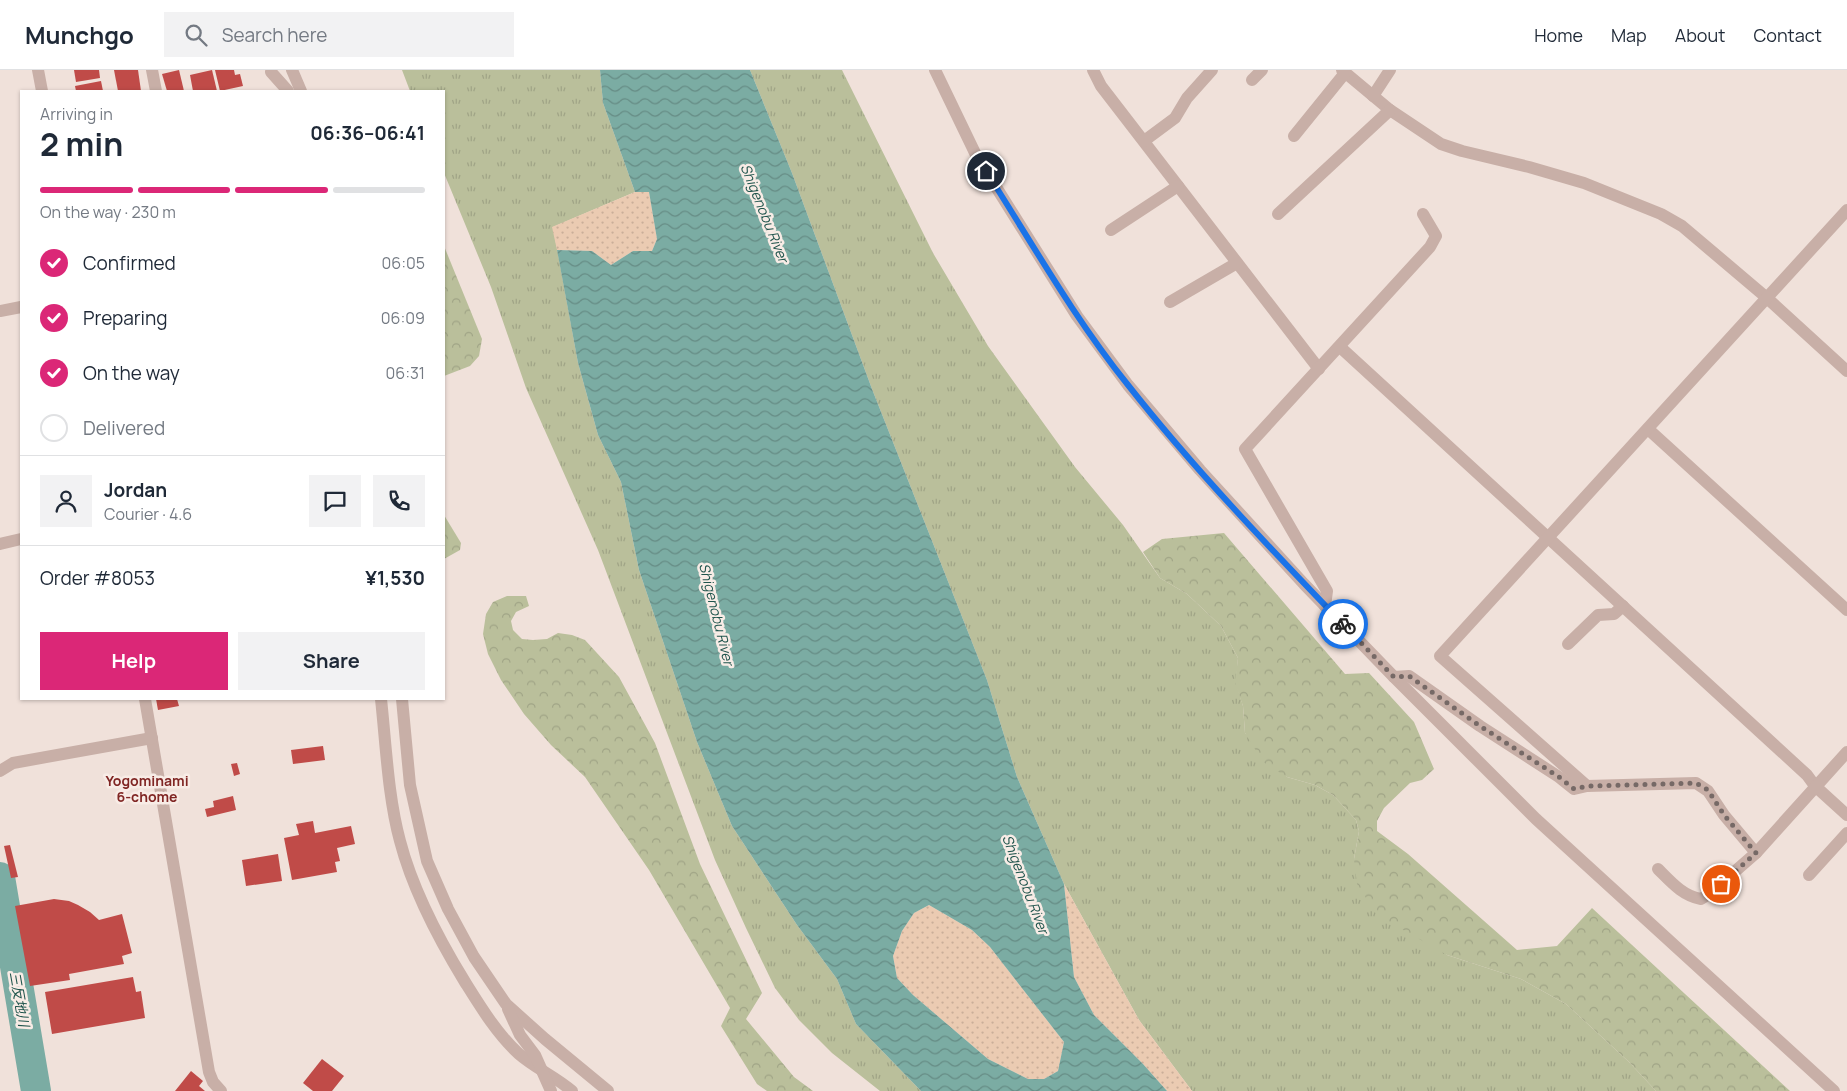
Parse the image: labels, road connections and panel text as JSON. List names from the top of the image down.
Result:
{
  "districts": ["Yogominami 6-chome"],
  "water": ["Shigenobu River", "三反地川"],
  "page": {
    "header": "Munchgo",
    "search": "Search here",
    "nav": [
      "Home",
      "Map",
      "About",
      "Contact"
    ],
    "heading": ["2 min", "Arriving in", "06:36–06:41"],
    "panel": [
      "Jordan",
      "Courier · 4.6",
      "Order #8053",
      "¥1,530"
    ],
    "bar": "On the way · 230 m",
    "list": [
      ["Confirmed", "06:05"],
      ["Preparing", "06:09"],
      ["On the way", "06:31"],
      "Delivered"
    ],
    "buttons": ["Help", "Share"]
  }
}
